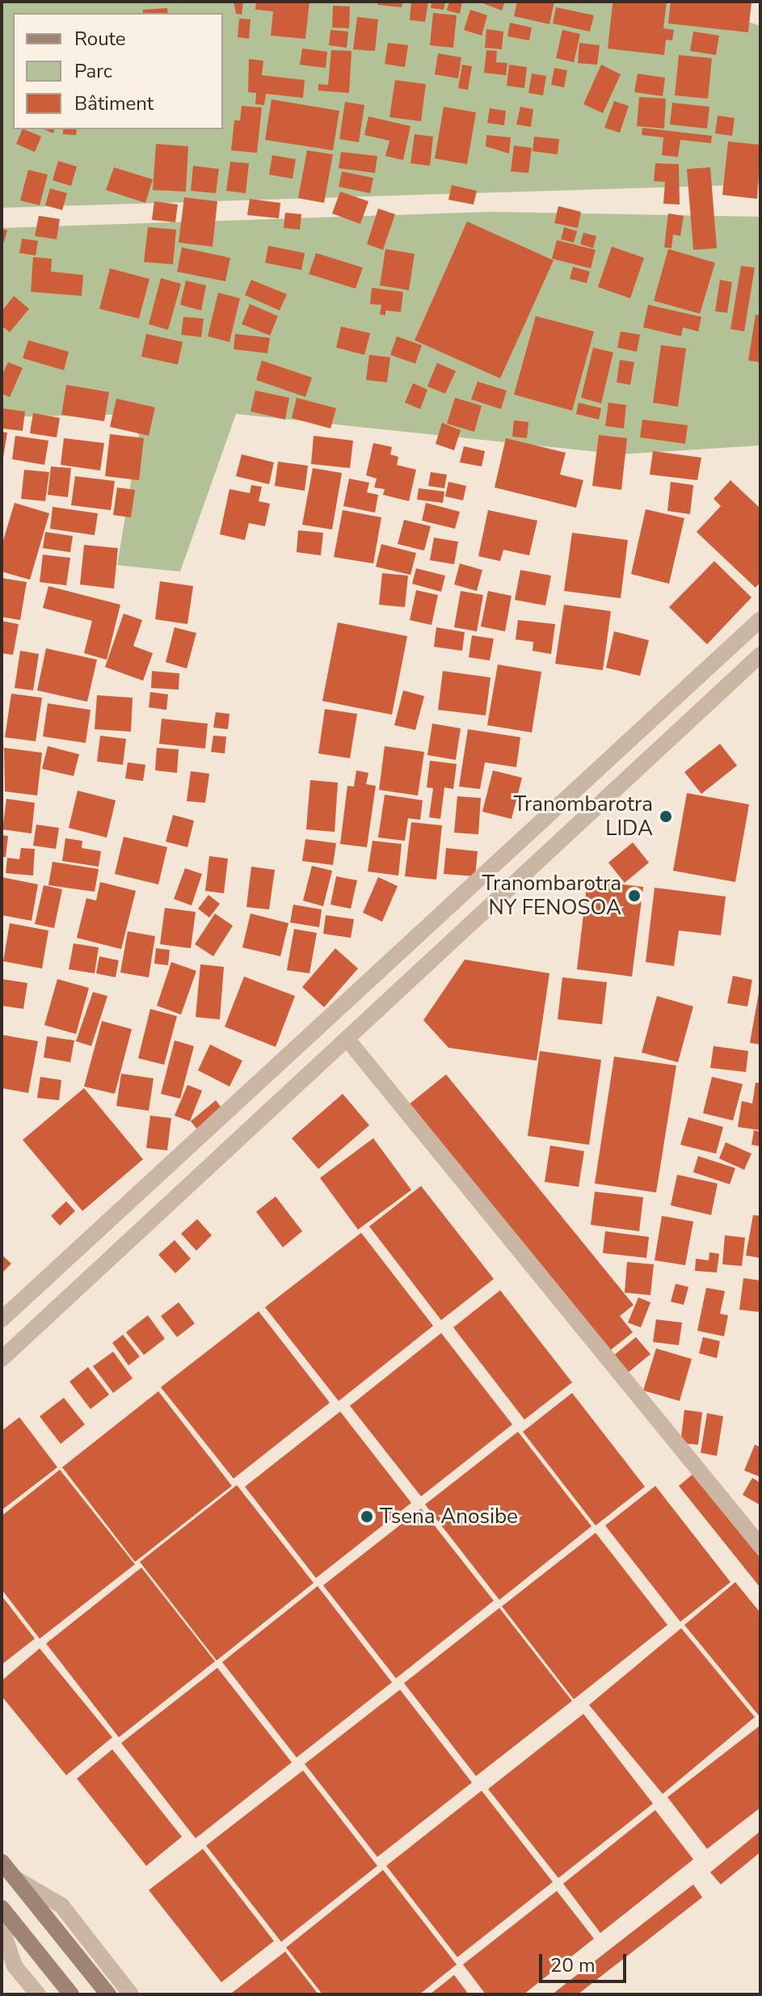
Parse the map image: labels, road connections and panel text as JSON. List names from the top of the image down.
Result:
{
  "places": ["Tranombarotra LIDA", "Tranombarotra NY FENOSOA", "Tsena Anosibe"],
  "legend": ["Route", "Parc", "Bâtiment"],
  "scale_bar": "20 m"
}
